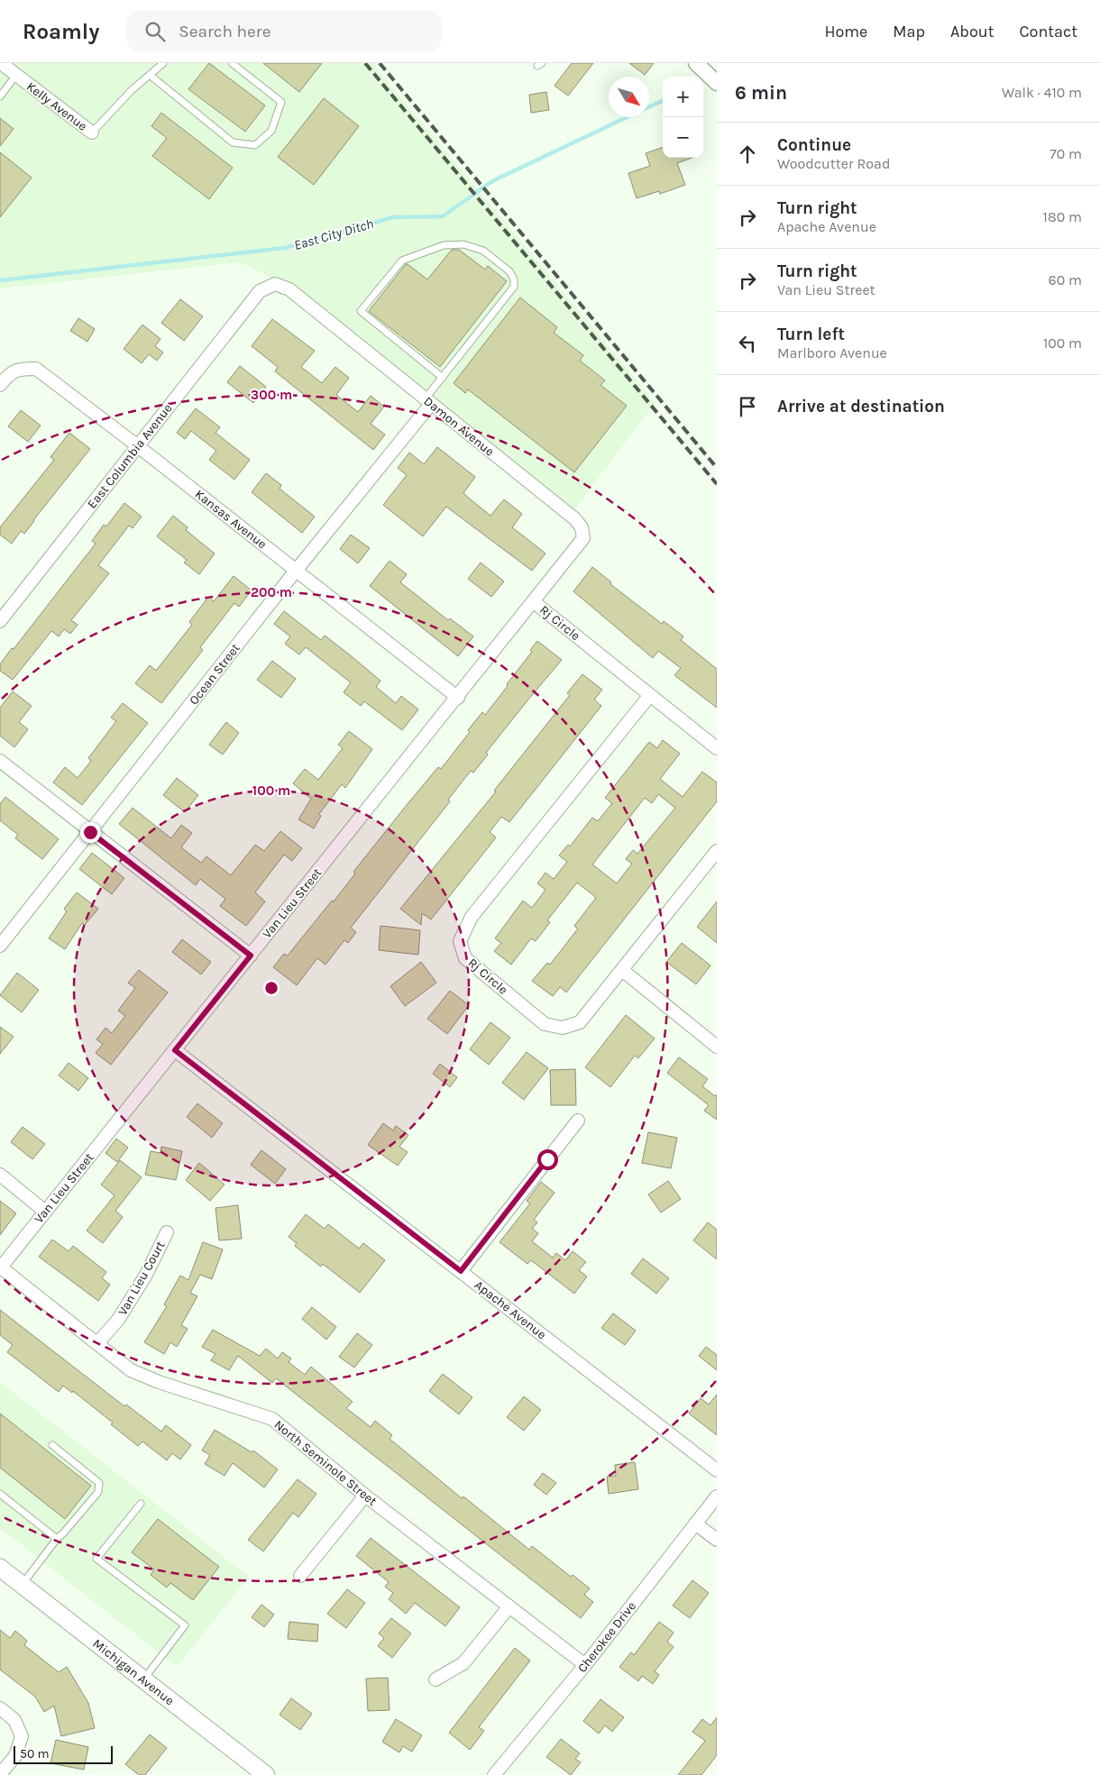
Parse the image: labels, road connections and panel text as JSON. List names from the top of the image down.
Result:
{
  "streets": {
    "main road": ["Michigan Avenue"],
    "street": [
      "Kelly Avenue",
      "Damon Avenue",
      "East Columbia Avenue",
      "Kansas Avenue",
      "Rj Circle",
      "Ocean Street",
      "Van Lieu Street",
      "Van Lieu Court",
      "Apache Avenue",
      "North Seminole Street",
      "Cherokee Drive"
    ]
  },
  "crossings": [
    ["Damon Avenue", "East Columbia Avenue"],
    ["Damon Avenue", "Rj Circle"],
    ["Damon Avenue", "Ocean Street"],
    ["Damon Avenue", "Van Lieu Street"],
    ["East Columbia Avenue", "Kansas Avenue"],
    ["Kansas Avenue", "Ocean Street"],
    ["Kansas Avenue", "Van Lieu Street"],
    ["Rj Circle", "Van Lieu Street"],
    ["Van Lieu Street", "Apache Avenue"],
    ["Van Lieu Street", "North Seminole Street"],
    ["Van Lieu Court", "North Seminole Street"],
    ["North Seminole Street", "Cherokee Drive"]
  ],
  "water": ["East City Ditch"],
  "scale_bar": "50 m",
  "north": "bottom right",
  "page": {
    "header": "Roamly",
    "search": "Search here",
    "nav": [
      "Home",
      "Map",
      "About",
      "Contact"
    ],
    "heading": ["6 min", "Walk · 410 m"],
    "map_buttons": ["+", "−"],
    "list": [
      ["Continue", "Woodcutter Road", "70 m"],
      ["Turn right", "Apache Avenue", "180 m"],
      ["Turn right", "Van Lieu Street", "60 m"],
      ["Turn left", "Marlboro Avenue", "100 m"],
      "Arrive at destination"
    ],
    "scale": "50 m"
  },
  "rings": ["300 m", "200 m", "100 m"]
}
